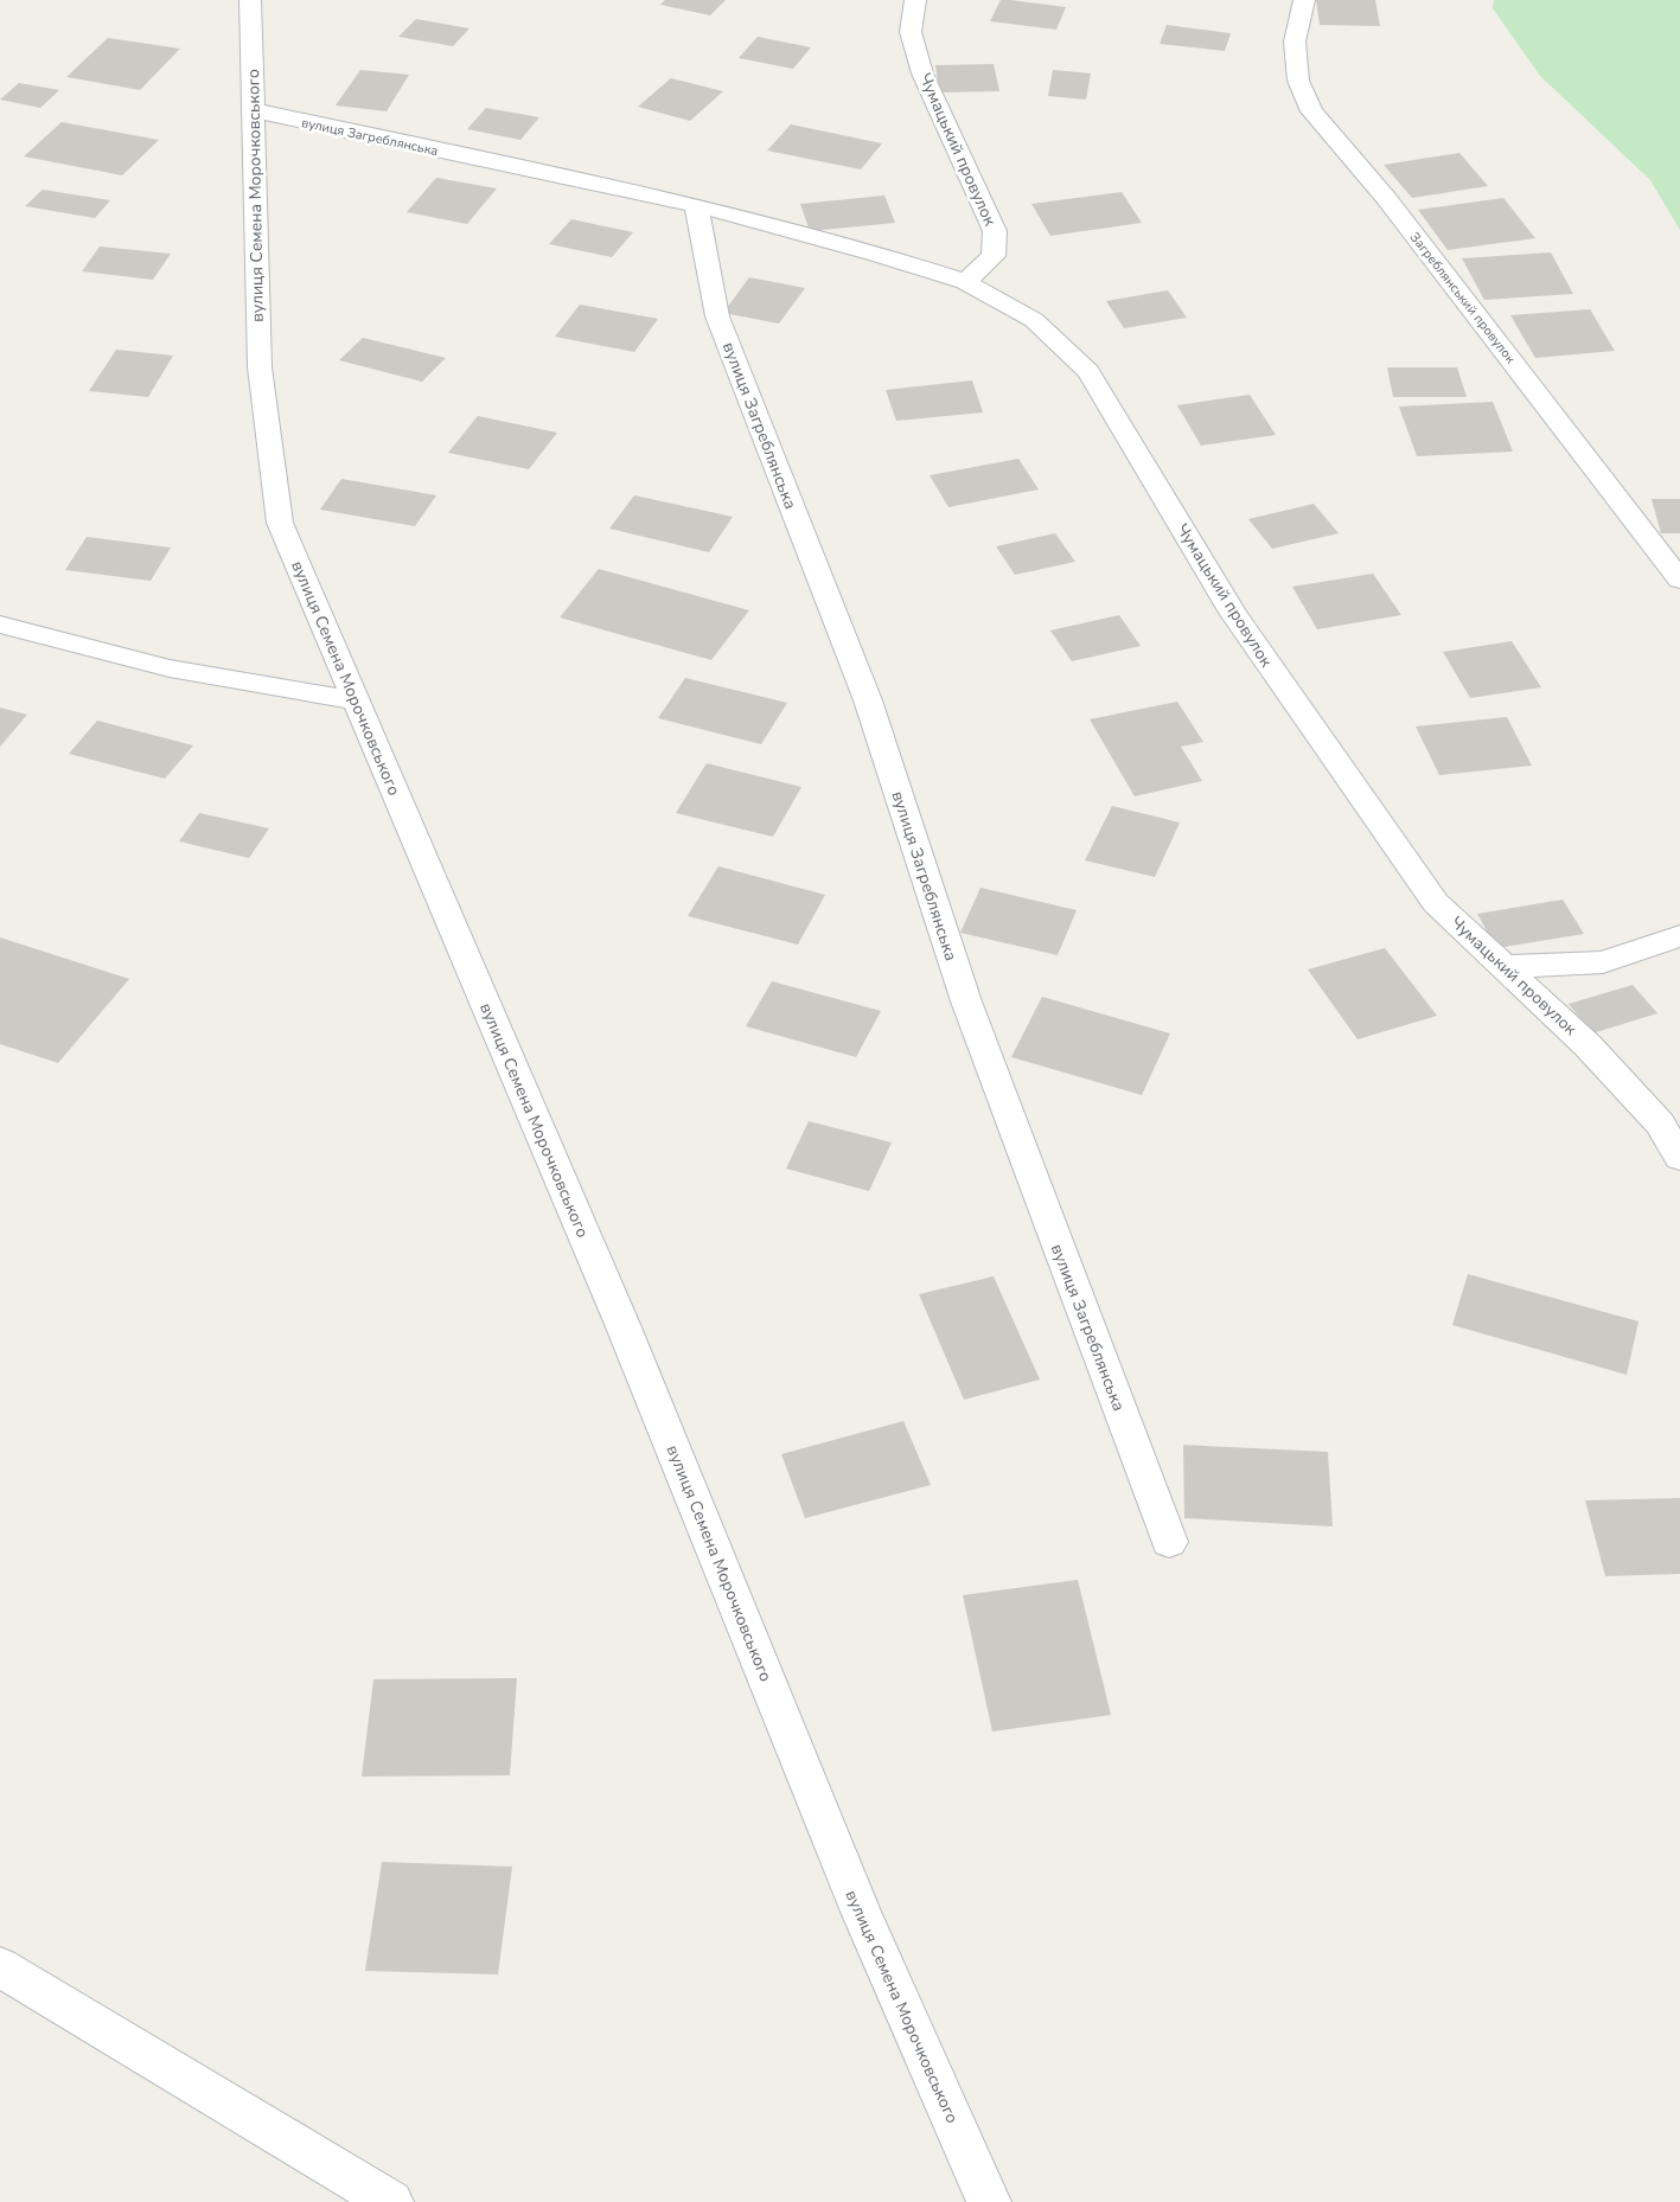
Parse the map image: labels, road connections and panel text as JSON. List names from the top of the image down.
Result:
{
  "streets": {
    "street": [
      "вулиця Загреблянська",
      "Чумацький провулок",
      "вулиця Семена Морочковського",
      "Загреблянський провулок"
    ]
  },
  "crossings": [
    ["вулиця Загреблянська", "Чумацький провулок"],
    ["вулиця Загреблянська", "вулиця Семена Морочковського"]
  ]
}
